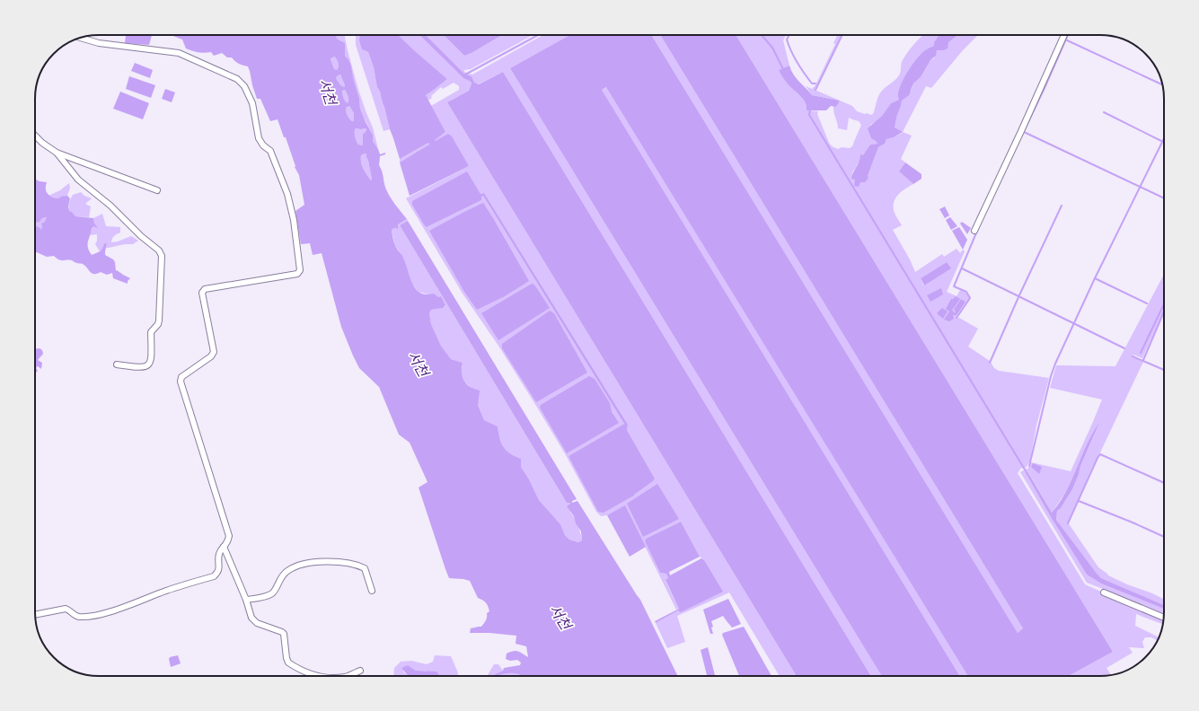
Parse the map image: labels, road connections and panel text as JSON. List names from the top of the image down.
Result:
{
  "water": ["서천"]
}
